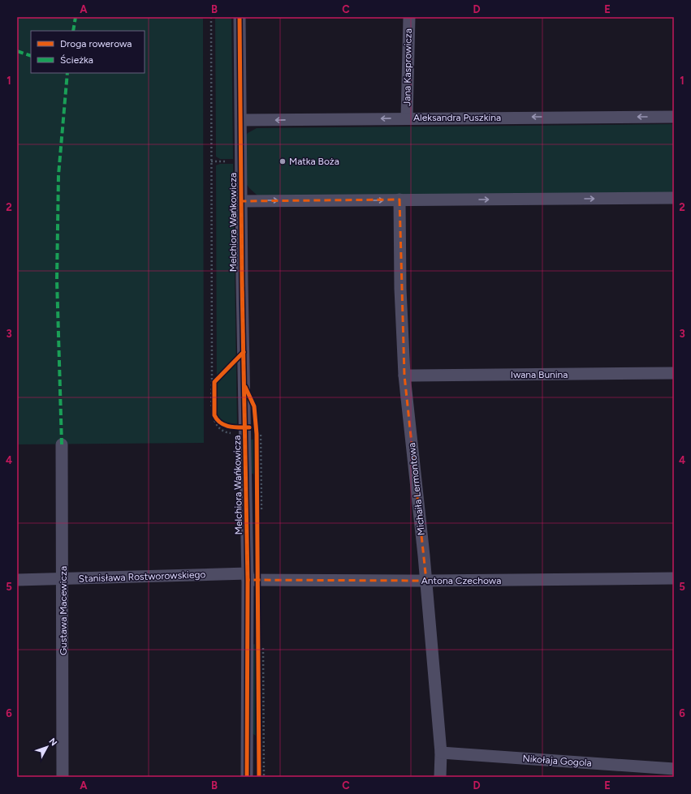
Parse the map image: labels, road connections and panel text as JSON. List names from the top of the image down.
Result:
{
  "streets": {
    "street": [
      "Jana Kasprowicza",
      "Aleksandra Puszkina",
      "Melchiora Wańkowicza",
      "Iwana Bunina",
      "Michaiła Lermontowa",
      "Stanisława Rostworowskiego",
      "Antona Czechowa",
      "Gustawa Macewicza",
      "Nikołaja Gogola"
    ]
  },
  "crossings": [
    ["Jana Kasprowicza", "Aleksandra Puszkina"],
    ["Aleksandra Puszkina", "Melchiora Wańkowicza"],
    ["Melchiora Wańkowicza", "Stanisława Rostworowskiego"],
    ["Melchiora Wańkowicza", "Antona Czechowa"],
    ["Iwana Bunina", "Michaiła Lermontowa"],
    ["Michaiła Lermontowa", "Antona Czechowa"],
    ["Michaiła Lermontowa", "Nikołaja Gogola"],
    ["Stanisława Rostworowskiego", "Antona Czechowa"],
    ["Stanisława Rostworowskiego", "Gustawa Macewicza"]
  ],
  "places": ["Matka Boża"],
  "legend": ["Droga rowerowa", "Ścieżka"],
  "north": "top right",
  "grid": {
    "columns": [
      "A",
      "B",
      "C",
      "D",
      "E"
    ],
    "rows": [
      "1",
      "2",
      "3",
      "4",
      "5",
      "6"
    ]
  }
}
